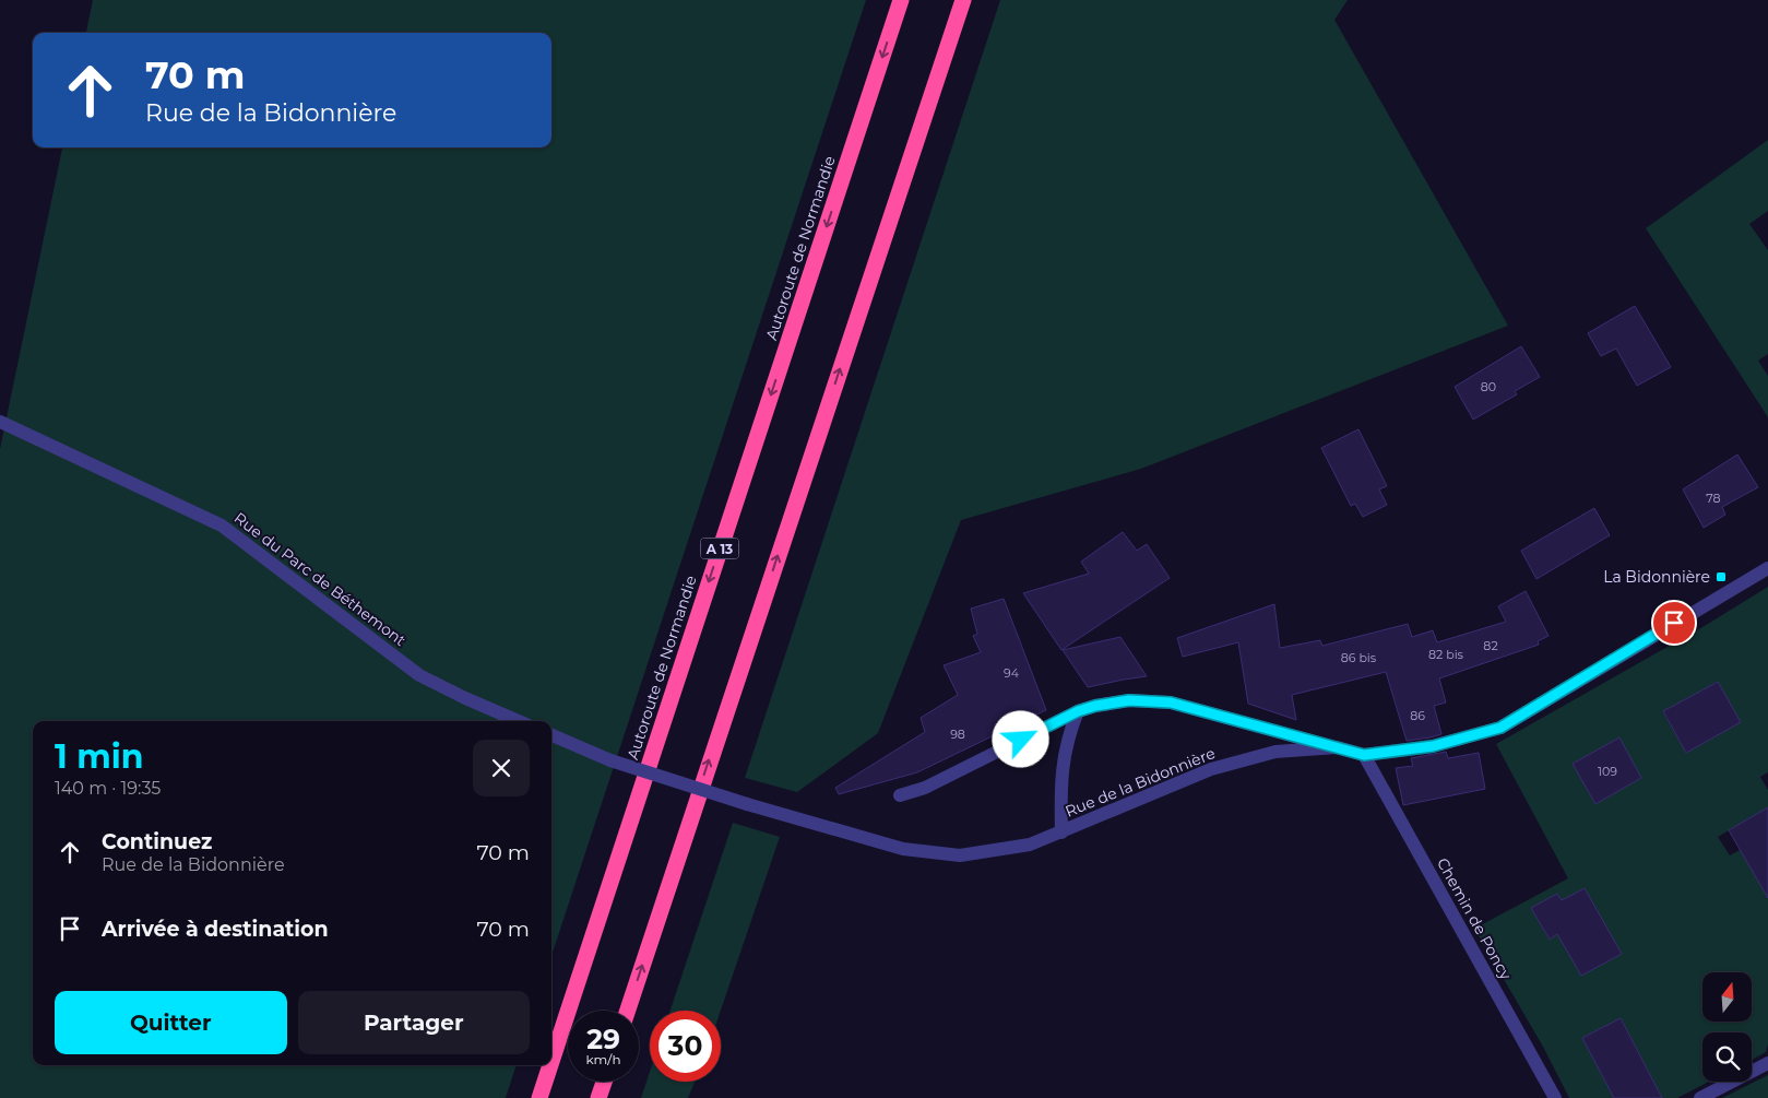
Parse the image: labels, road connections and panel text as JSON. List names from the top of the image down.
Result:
{
  "streets": {
    "highway": ["Autoroute de Normandie", "A 13"],
    "street": ["Rue du Parc de Béthemont", "Rue de la Bidonnière", "Chemin de Poncy"]
  },
  "crossings": [
    ["Rue de la Bidonnière", "Chemin de Poncy"]
  ],
  "places": {
    "transit": ["La Bidonnière"]
  },
  "house_numbers": [
    "80",
    "78",
    "82",
    "82 bis",
    "86 bis",
    "94",
    "86",
    "98",
    "109"
  ],
  "north": "top",
  "page": {
    "turn": ["70 m", "Rue de la Bidonnière"],
    "heading": ["1 min", "140 m · 19:35"],
    "list": [
      {
        "name": "Continuez",
        "note": "Rue de la Bidonnière",
        "value": "70 m"
      },
      {
        "name": "Arrivée à destination",
        "value": "70 m"
      }
    ],
    "buttons": ["Quitter", "Partager"],
    "speed": "29 km/h",
    "limit": "30"
  }
}
